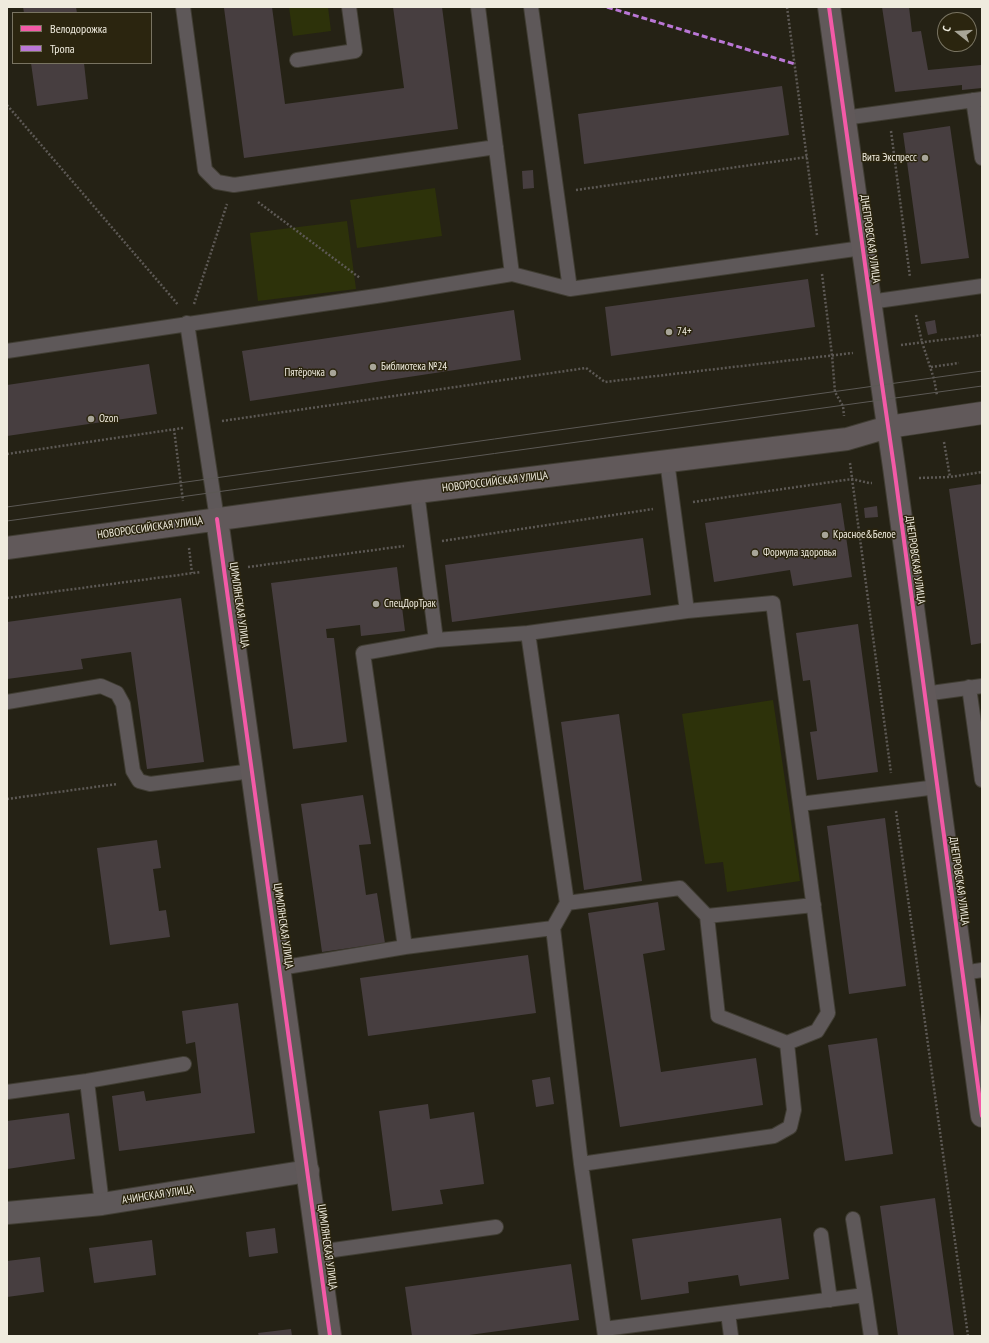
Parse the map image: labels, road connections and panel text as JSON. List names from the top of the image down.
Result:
{
  "streets": {
    "street": [
      "ДНЕПРОВСКАЯ УЛИЦА",
      "НОВОРОССИЙСКАЯ УЛИЦА",
      "ЦИМЛЯНСКАЯ УЛИЦА",
      "АЧИНСКАЯ УЛИЦА"
    ]
  },
  "crossings": [
    ["ДНЕПРОВСКАЯ УЛИЦА", "НОВОРОССИЙСКАЯ УЛИЦА"],
    ["НОВОРОССИЙСКАЯ УЛИЦА", "ЦИМЛЯНСКАЯ УЛИЦА"],
    ["ЦИМЛЯНСКАЯ УЛИЦА", "АЧИНСКАЯ УЛИЦА"]
  ],
  "places": [
    "Вита Экспресс",
    "74+",
    "Библиотека №24",
    "Пятёрочка",
    "Ozon",
    "Красное&Белое",
    "Формула здоровья",
    "СпецДорТрак"
  ],
  "legend": ["Велодорожка", "Тропа"],
  "north": "left"
}
